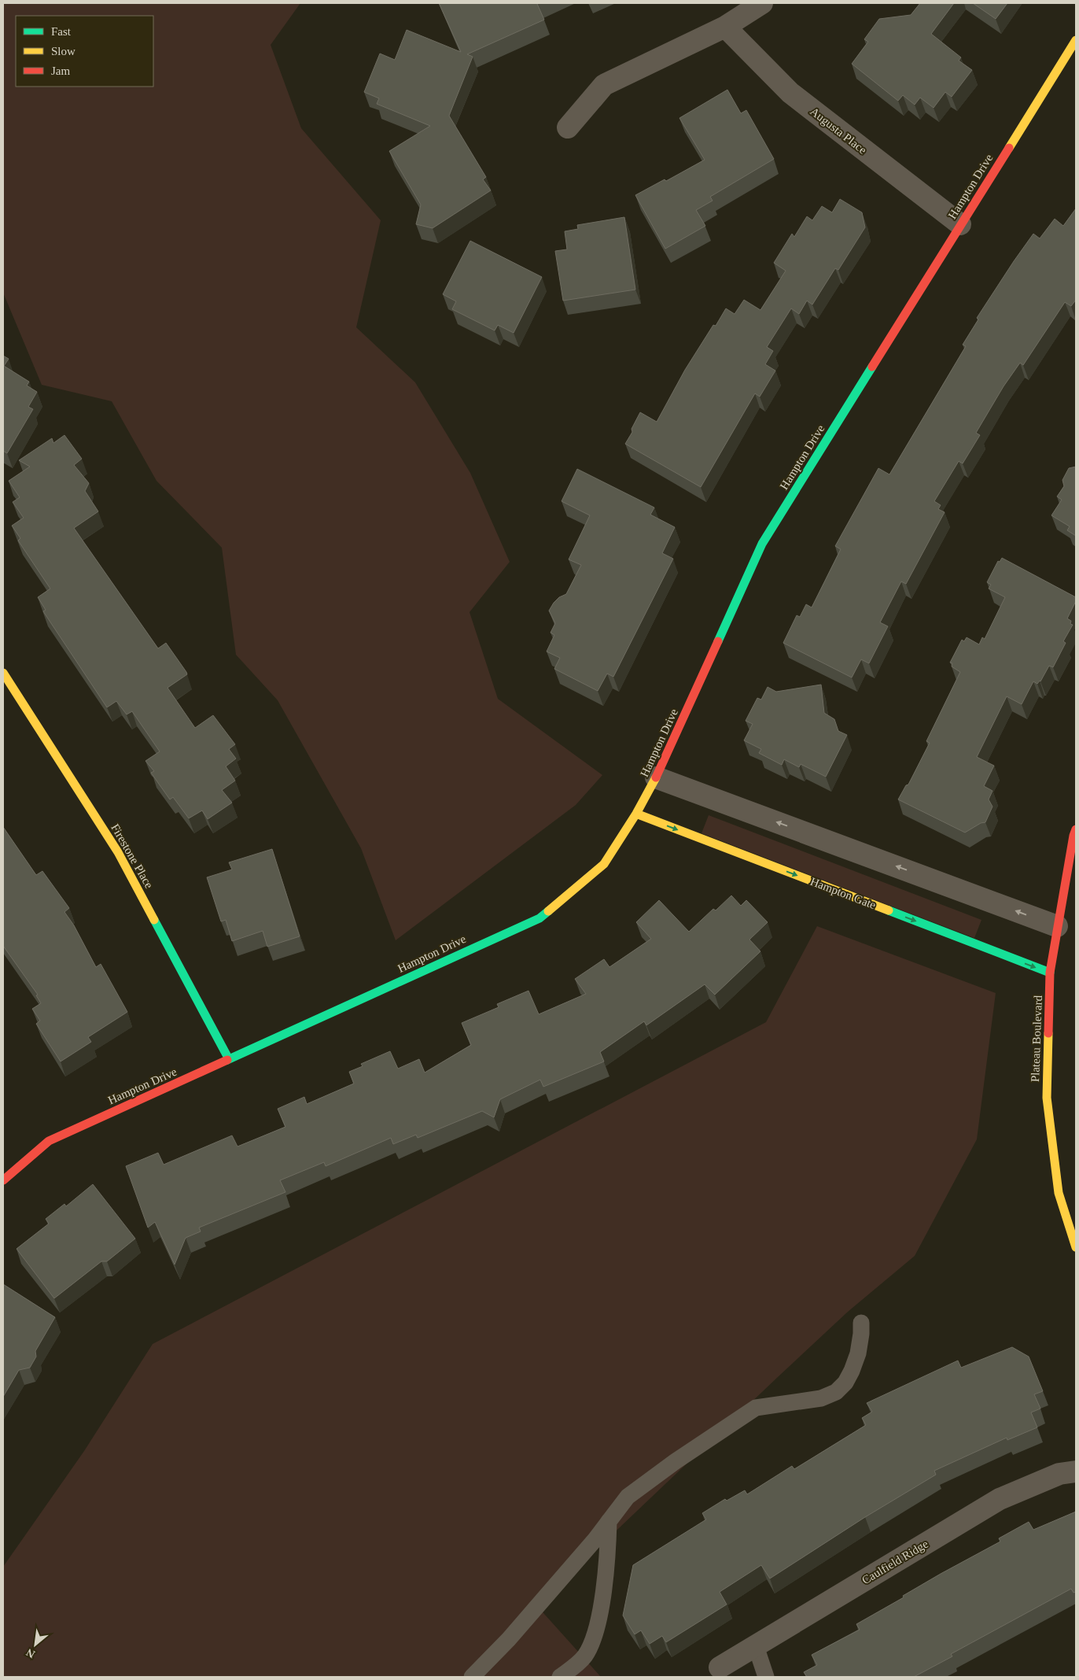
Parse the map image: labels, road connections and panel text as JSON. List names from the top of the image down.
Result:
{
  "streets": {
    "street": [
      "Augusta Place",
      "Hampton Drive",
      "Firestone Place",
      "Hampton Gate",
      "Plateau Boulevard",
      "Caulfield Ridge"
    ]
  },
  "crossings": [
    ["Augusta Place", "Hampton Drive"],
    ["Hampton Drive", "Firestone Place"],
    ["Hampton Drive", "Hampton Gate"],
    ["Hampton Gate", "Plateau Boulevard"]
  ],
  "legend": ["Fast", "Slow", "Jam"],
  "north": "bottom left"
}
